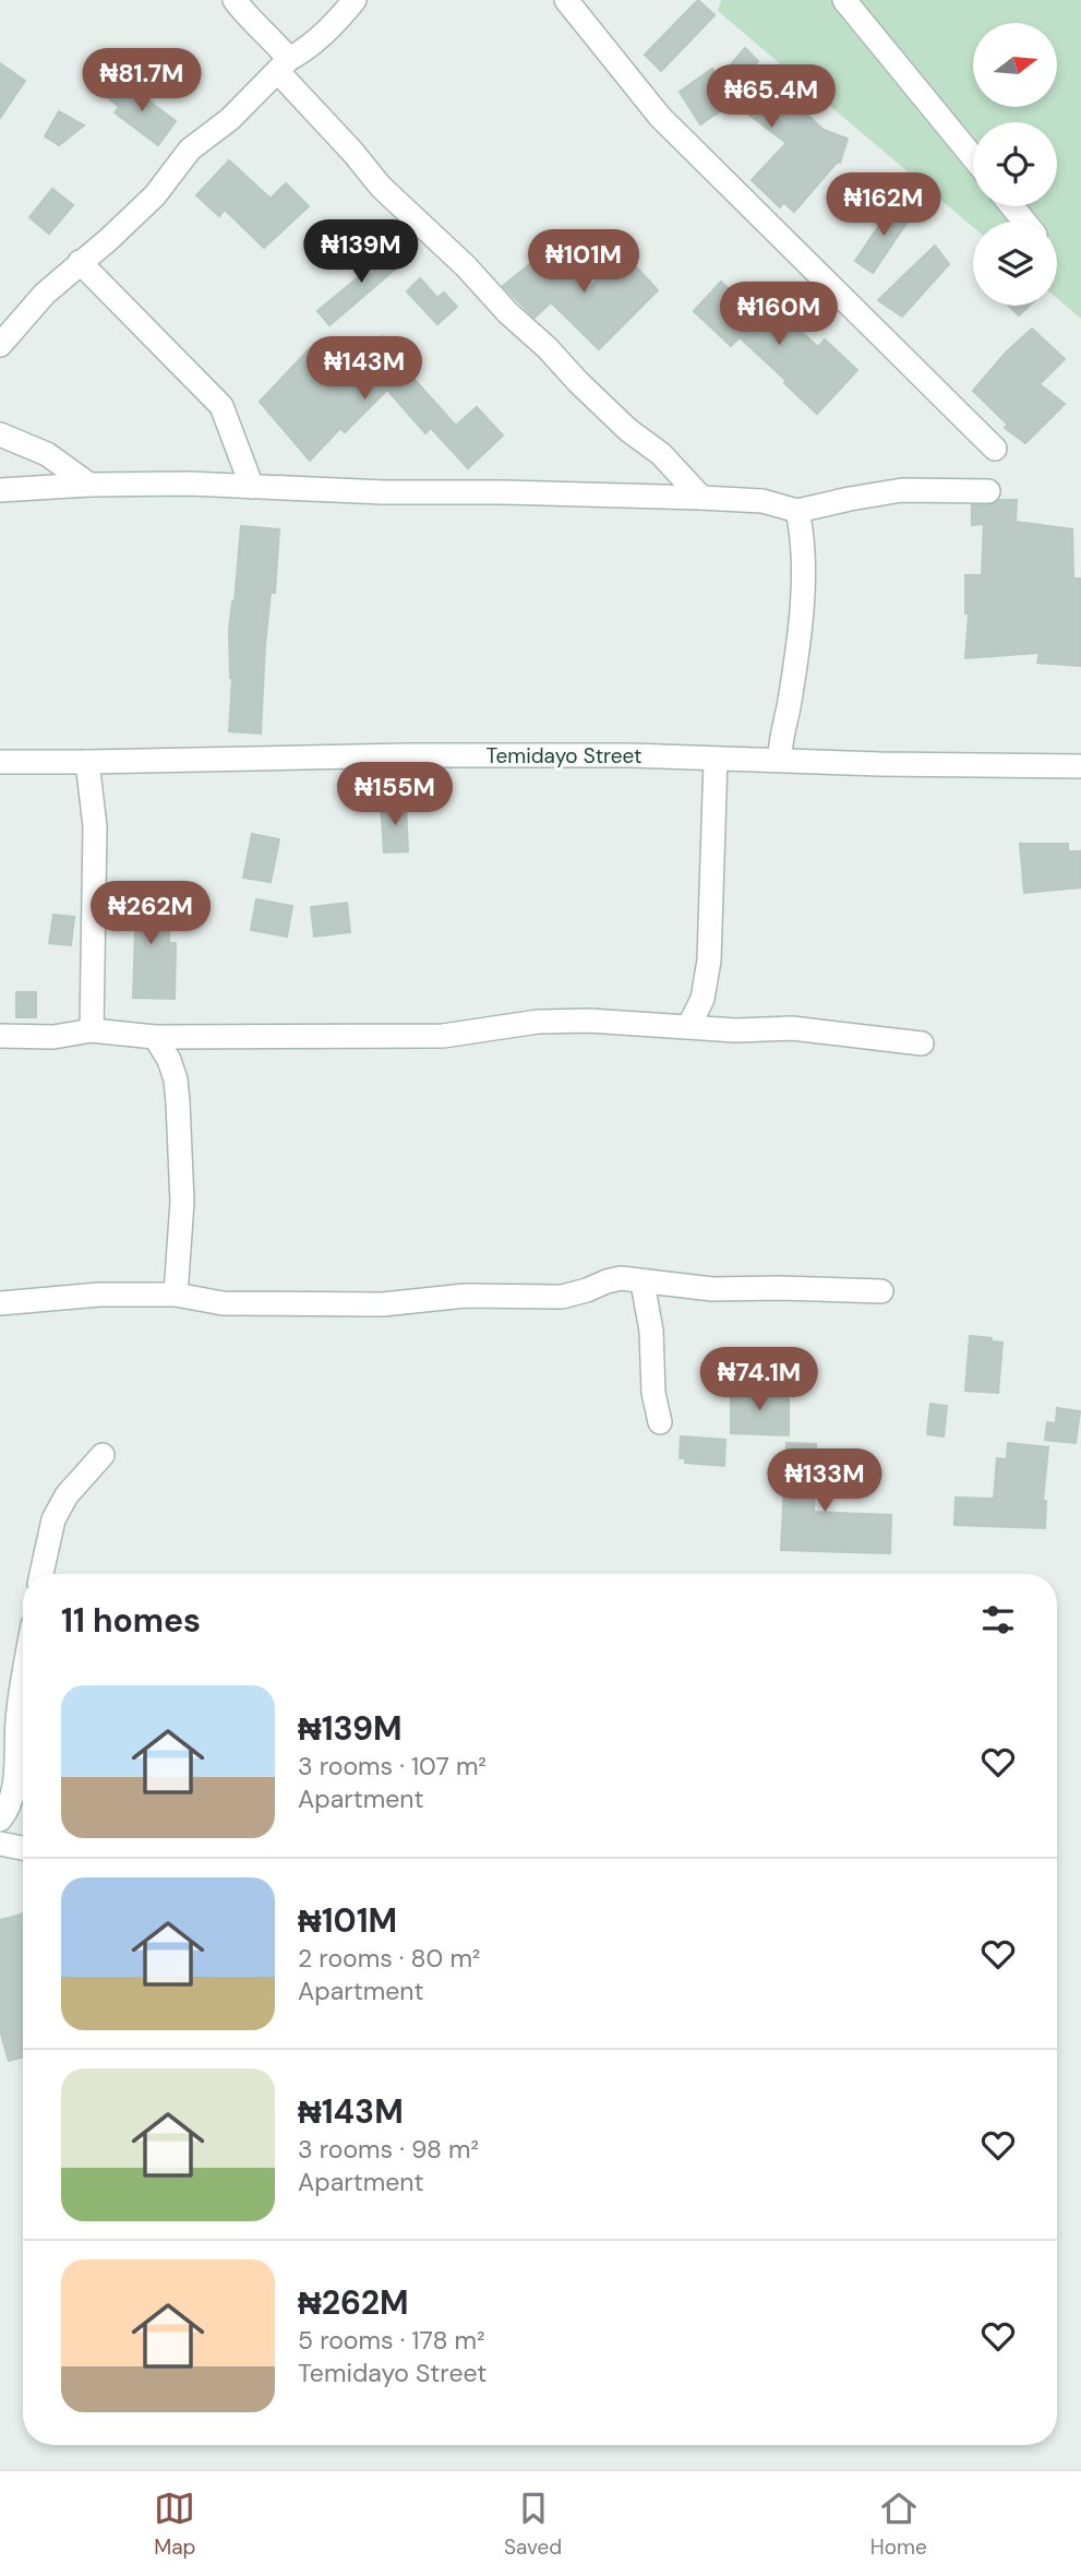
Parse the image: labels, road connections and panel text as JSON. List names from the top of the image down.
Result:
{
  "streets": {
    "street": ["Temidayo Street"]
  },
  "north": "right",
  "page": {
    "price": [
      "₦81.7M",
      "₦65.4M",
      "₦162M",
      "₦139M",
      "₦101M",
      "₦160M",
      "₦143M",
      "₦155M",
      "₦262M",
      "₦74.1M",
      "₦133M"
    ],
    "heading": "11 homes",
    "list": [
      {
        "name": "₦139M",
        "note": "3 rooms · 107 m² · Apartment"
      },
      {
        "name": "₦101M",
        "note": "2 rooms · 80 m² · Apartment"
      },
      {
        "name": "₦143M",
        "note": "3 rooms · 98 m² · Apartment"
      },
      {
        "name": "₦262M",
        "note": "5 rooms · 178 m² · Temidayo Street"
      }
    ],
    "tabs": ["Map", "Saved", "Home"]
  }
}
